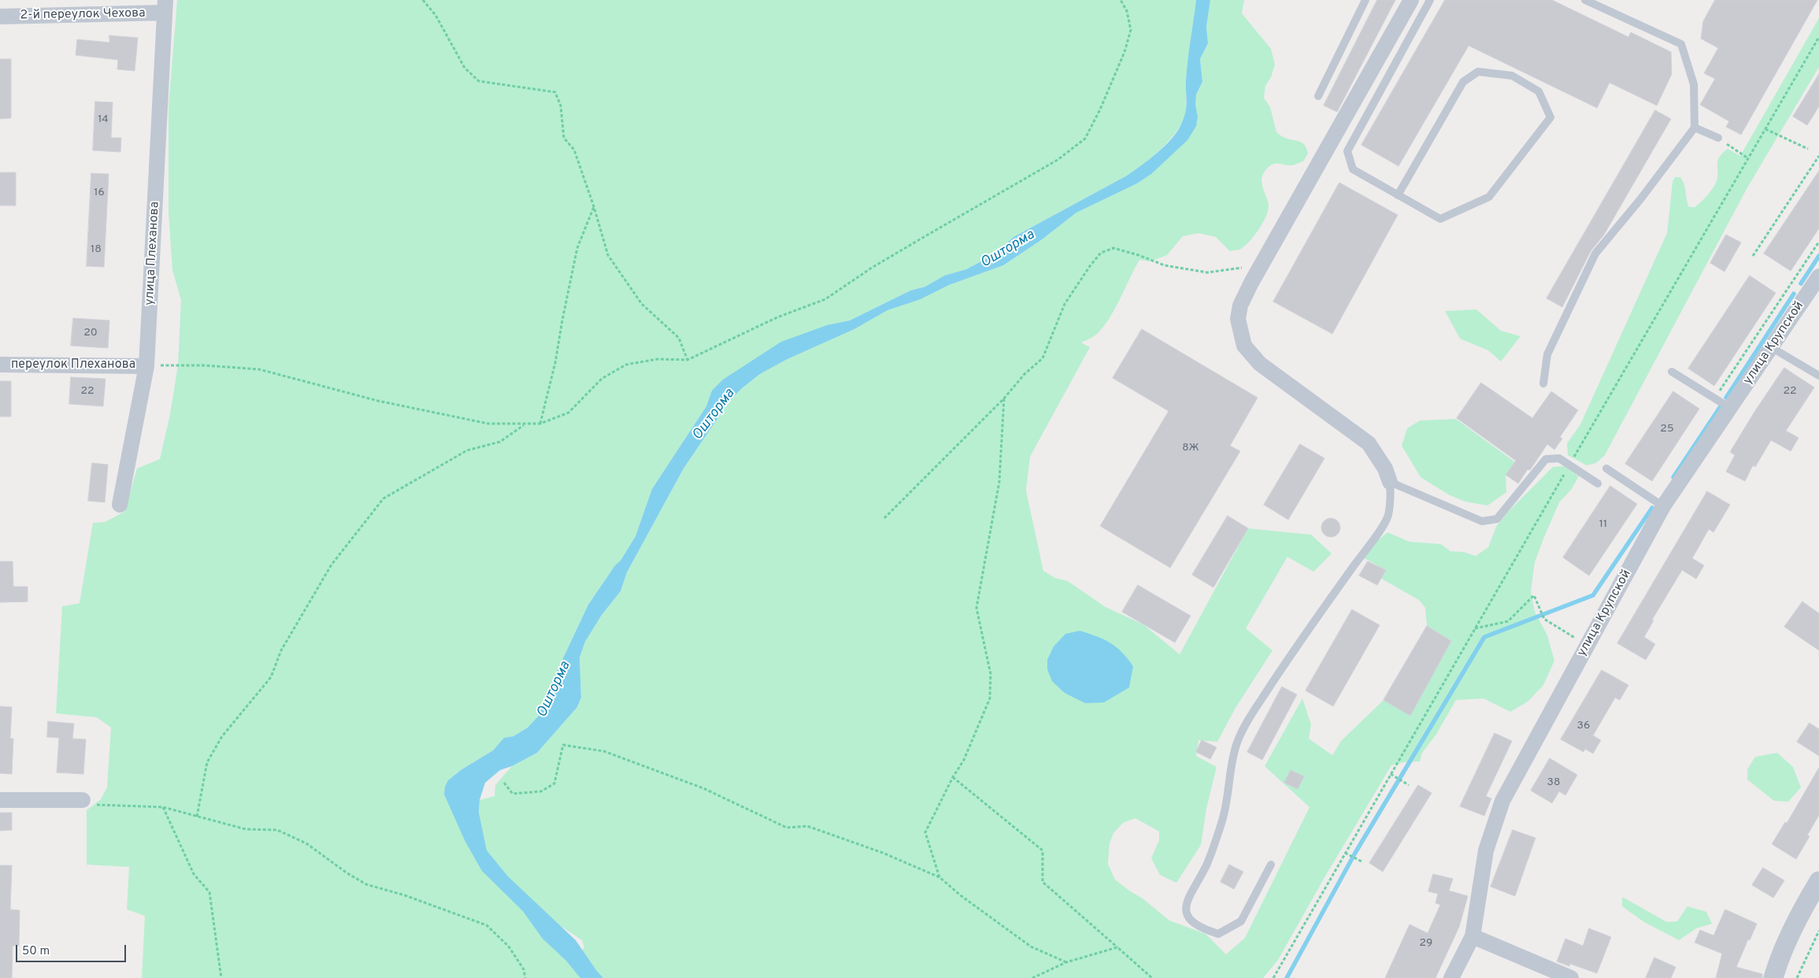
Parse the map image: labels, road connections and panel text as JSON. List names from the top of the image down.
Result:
{
  "streets": {
    "street": [
      "2-й переулок Чехова",
      "улица Плеханова",
      "улица Крупской",
      "переулок Плеханова"
    ]
  },
  "crossings": [
    ["2-й переулок Чехова", "улица Плеханова"],
    ["улица Плеханова", "переулок Плеханова"]
  ],
  "water": ["Ошторма"],
  "house_numbers": [
    "14",
    "16",
    "18",
    "20",
    "22",
    "22",
    "25",
    "8Ж",
    "11",
    "36",
    "38",
    "29"
  ],
  "scale_bar": "50 m"
}
